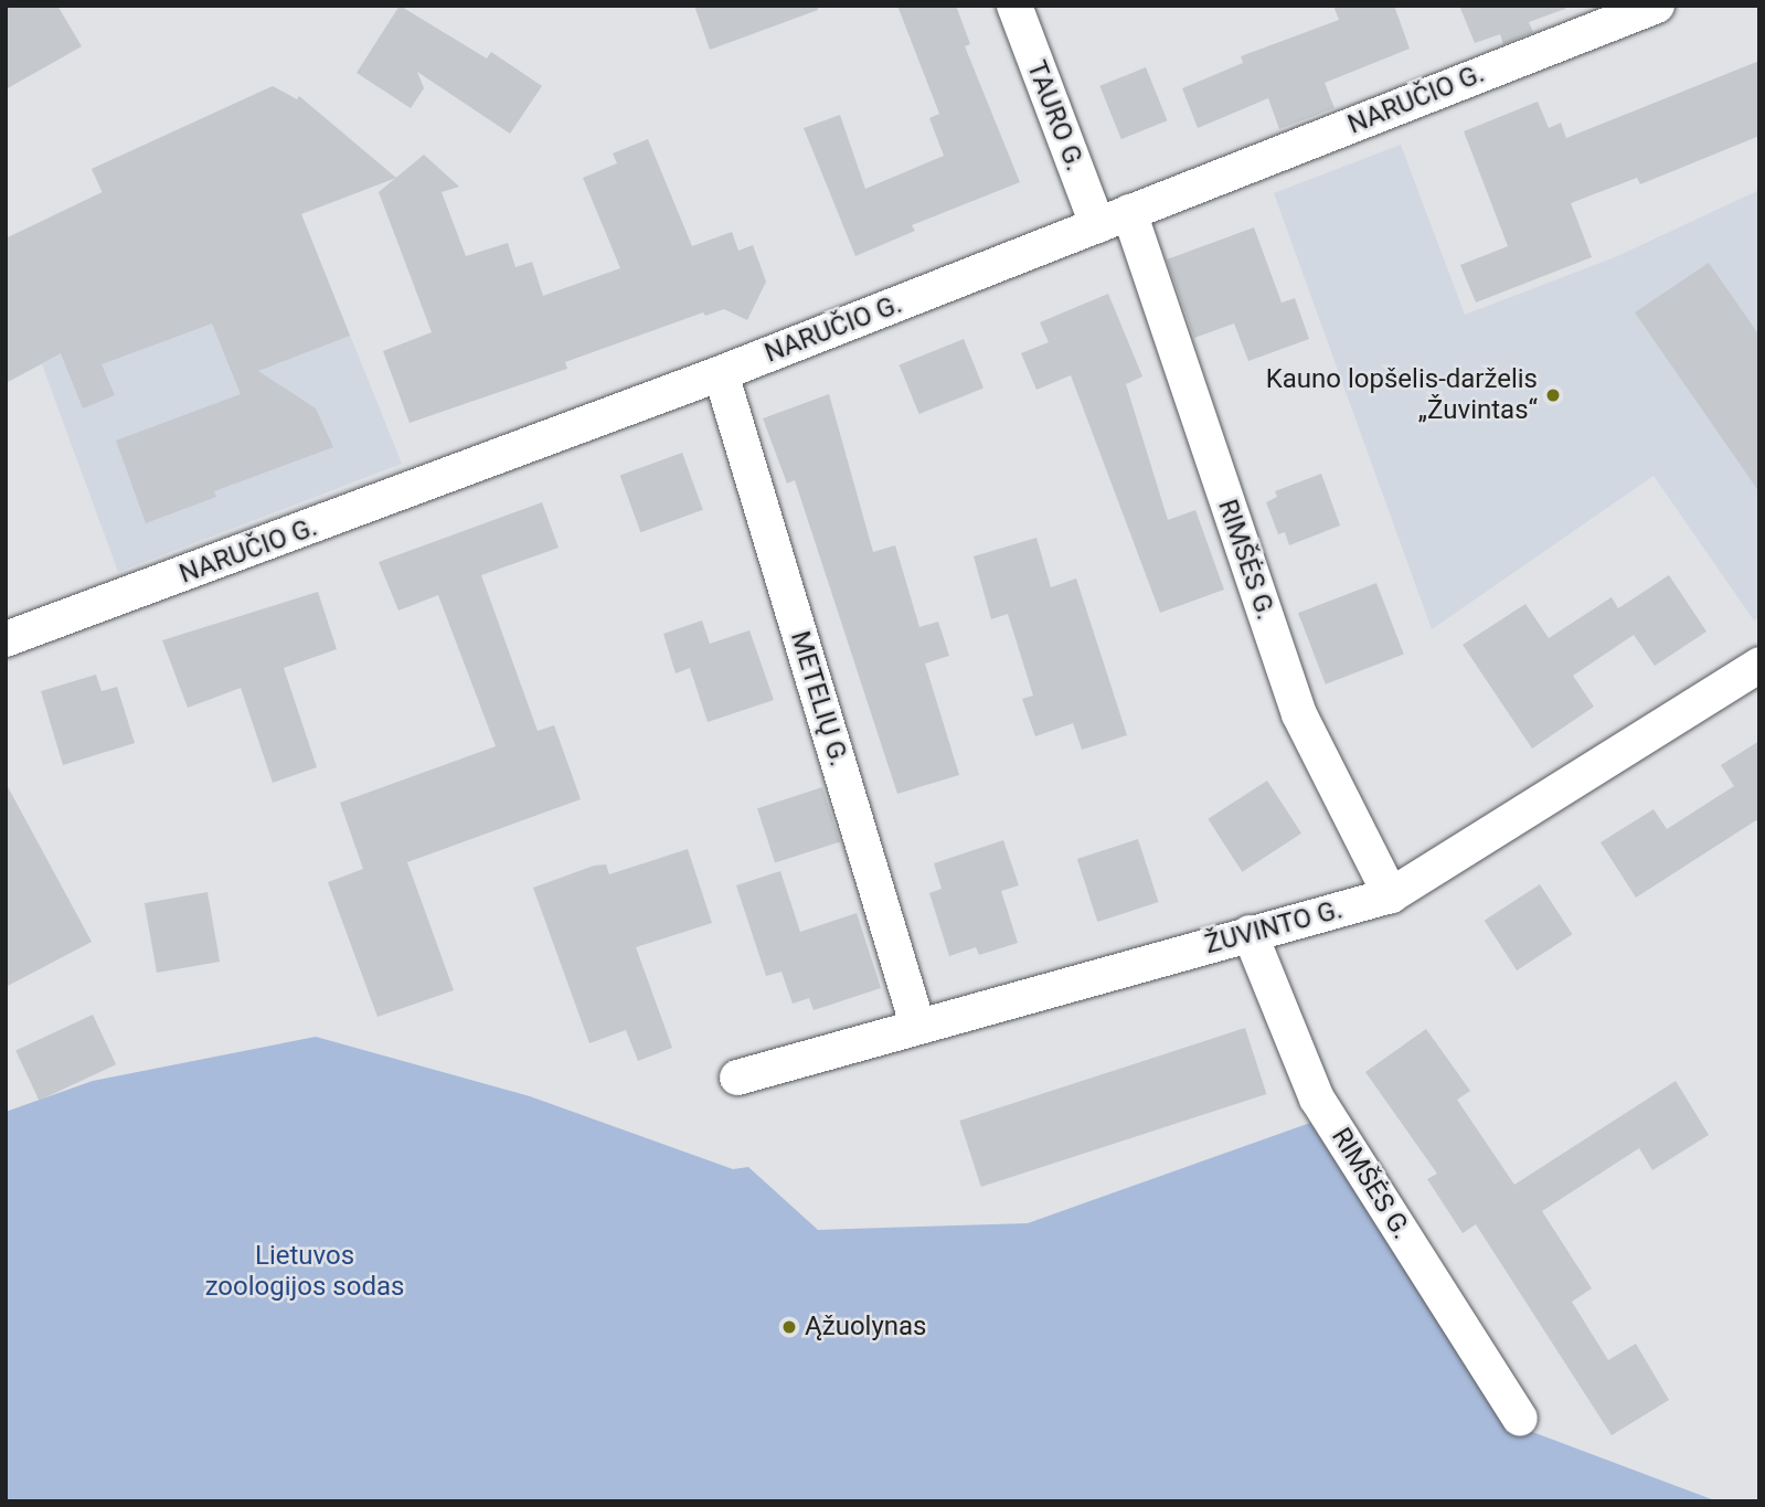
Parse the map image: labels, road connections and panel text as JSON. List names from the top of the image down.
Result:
{
  "streets": {
    "street": [
      "NARUČIO G.",
      "TAURO G.",
      "RIMŠĖS G.",
      "METELIŲ G.",
      "ŽUVINTO G."
    ]
  },
  "crossings": [
    ["NARUČIO G.", "TAURO G."],
    ["NARUČIO G.", "RIMŠĖS G."],
    ["NARUČIO G.", "METELIŲ G."],
    ["RIMŠĖS G.", "ŽUVINTO G."],
    ["METELIŲ G.", "ŽUVINTO G."]
  ],
  "parks": ["Lietuvos zoologijos sodas"],
  "places": ["Kauno lopšelis-darželis „Žuvintas“", "Ąžuolynas"]
}
